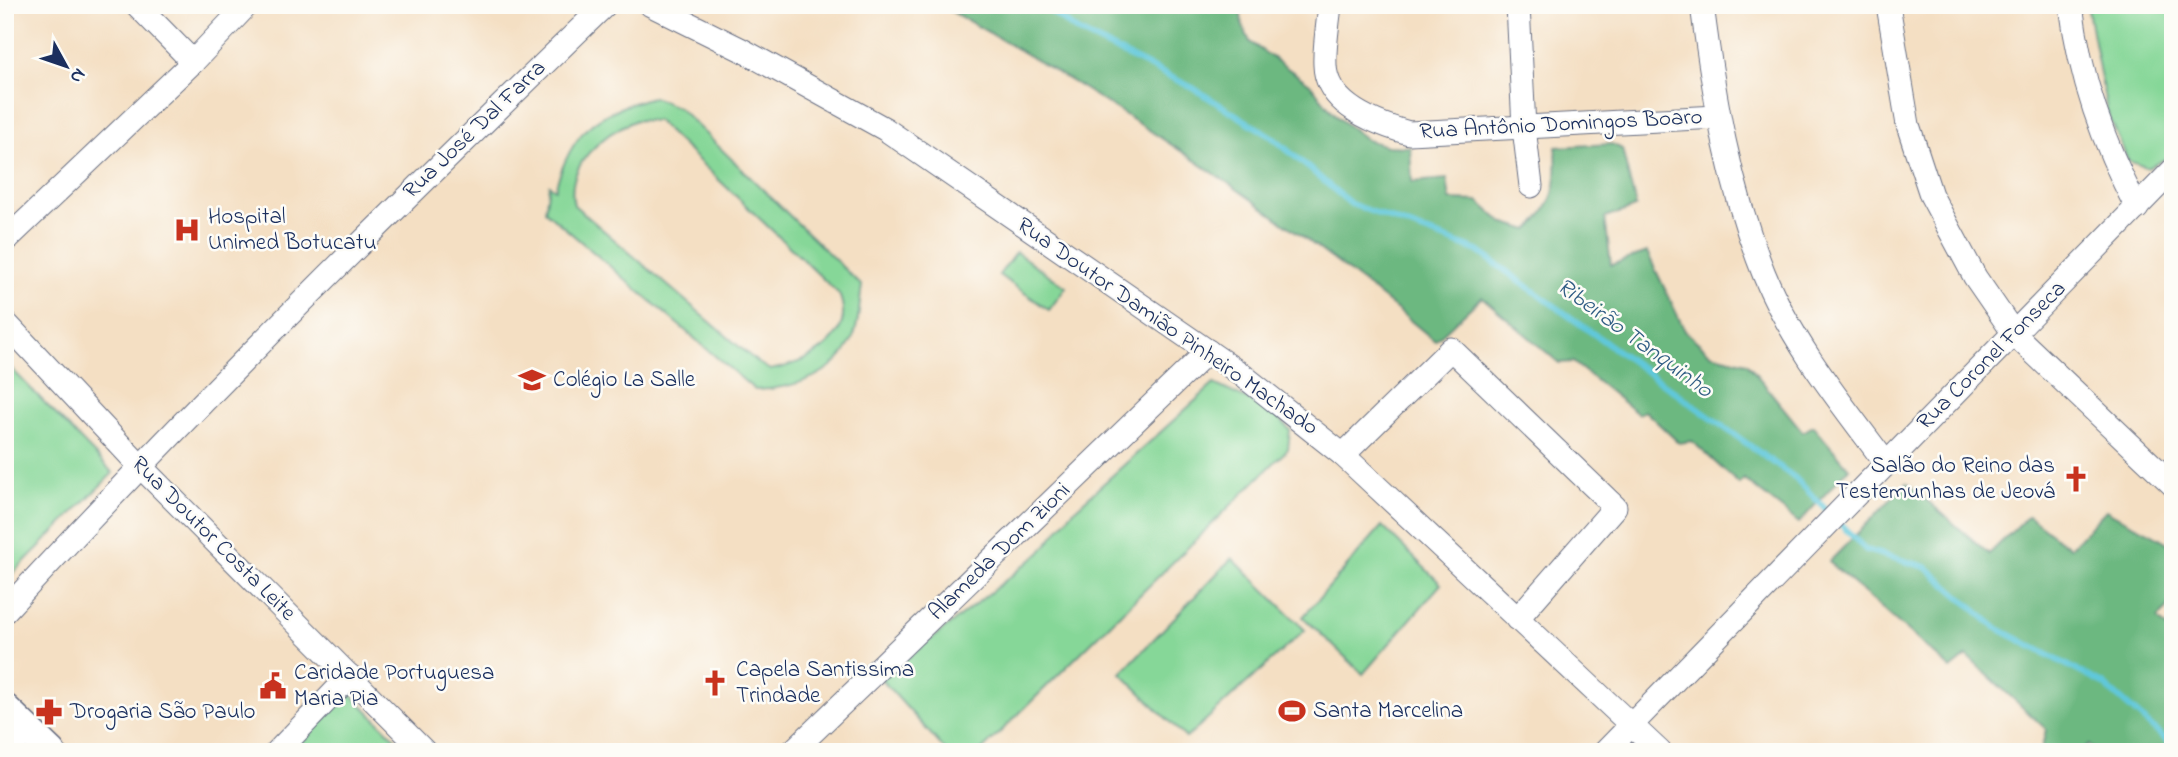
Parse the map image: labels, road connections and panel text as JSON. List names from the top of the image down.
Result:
{
  "streets": {
    "street": [
      "Rua Antônio Domingos Boaro",
      "Rua José Dal Farra",
      "Rua Doutor Damião Pinheiro Machado",
      "Rua Coronel Fonseca",
      "Rua Doutor Costa Leite",
      "Alameda Dom Zioni"
    ]
  },
  "crossings": [
    ["Rua José Dal Farra", "Rua Doutor Costa Leite"],
    ["Rua Doutor Damião Pinheiro Machado", "Rua Coronel Fonseca"],
    ["Rua Doutor Damião Pinheiro Machado", "Alameda Dom Zioni"]
  ],
  "water": ["Ribeirão Tanquinho"],
  "places": {
    "hospital": ["Hospital Unimed Botucatu"],
    "school or university": ["Colégio La Salle"],
    "church": ["Salão do Reino das Testemunhas de Jeová", "Capela Santissima Trindade"],
    "public building": ["Caridade Portuguesa Maria Pia"],
    "sports": ["Santa Marcelina"],
    "pharmacy": ["Drogaria São Paulo"]
  },
  "north": "bottom right"
}
